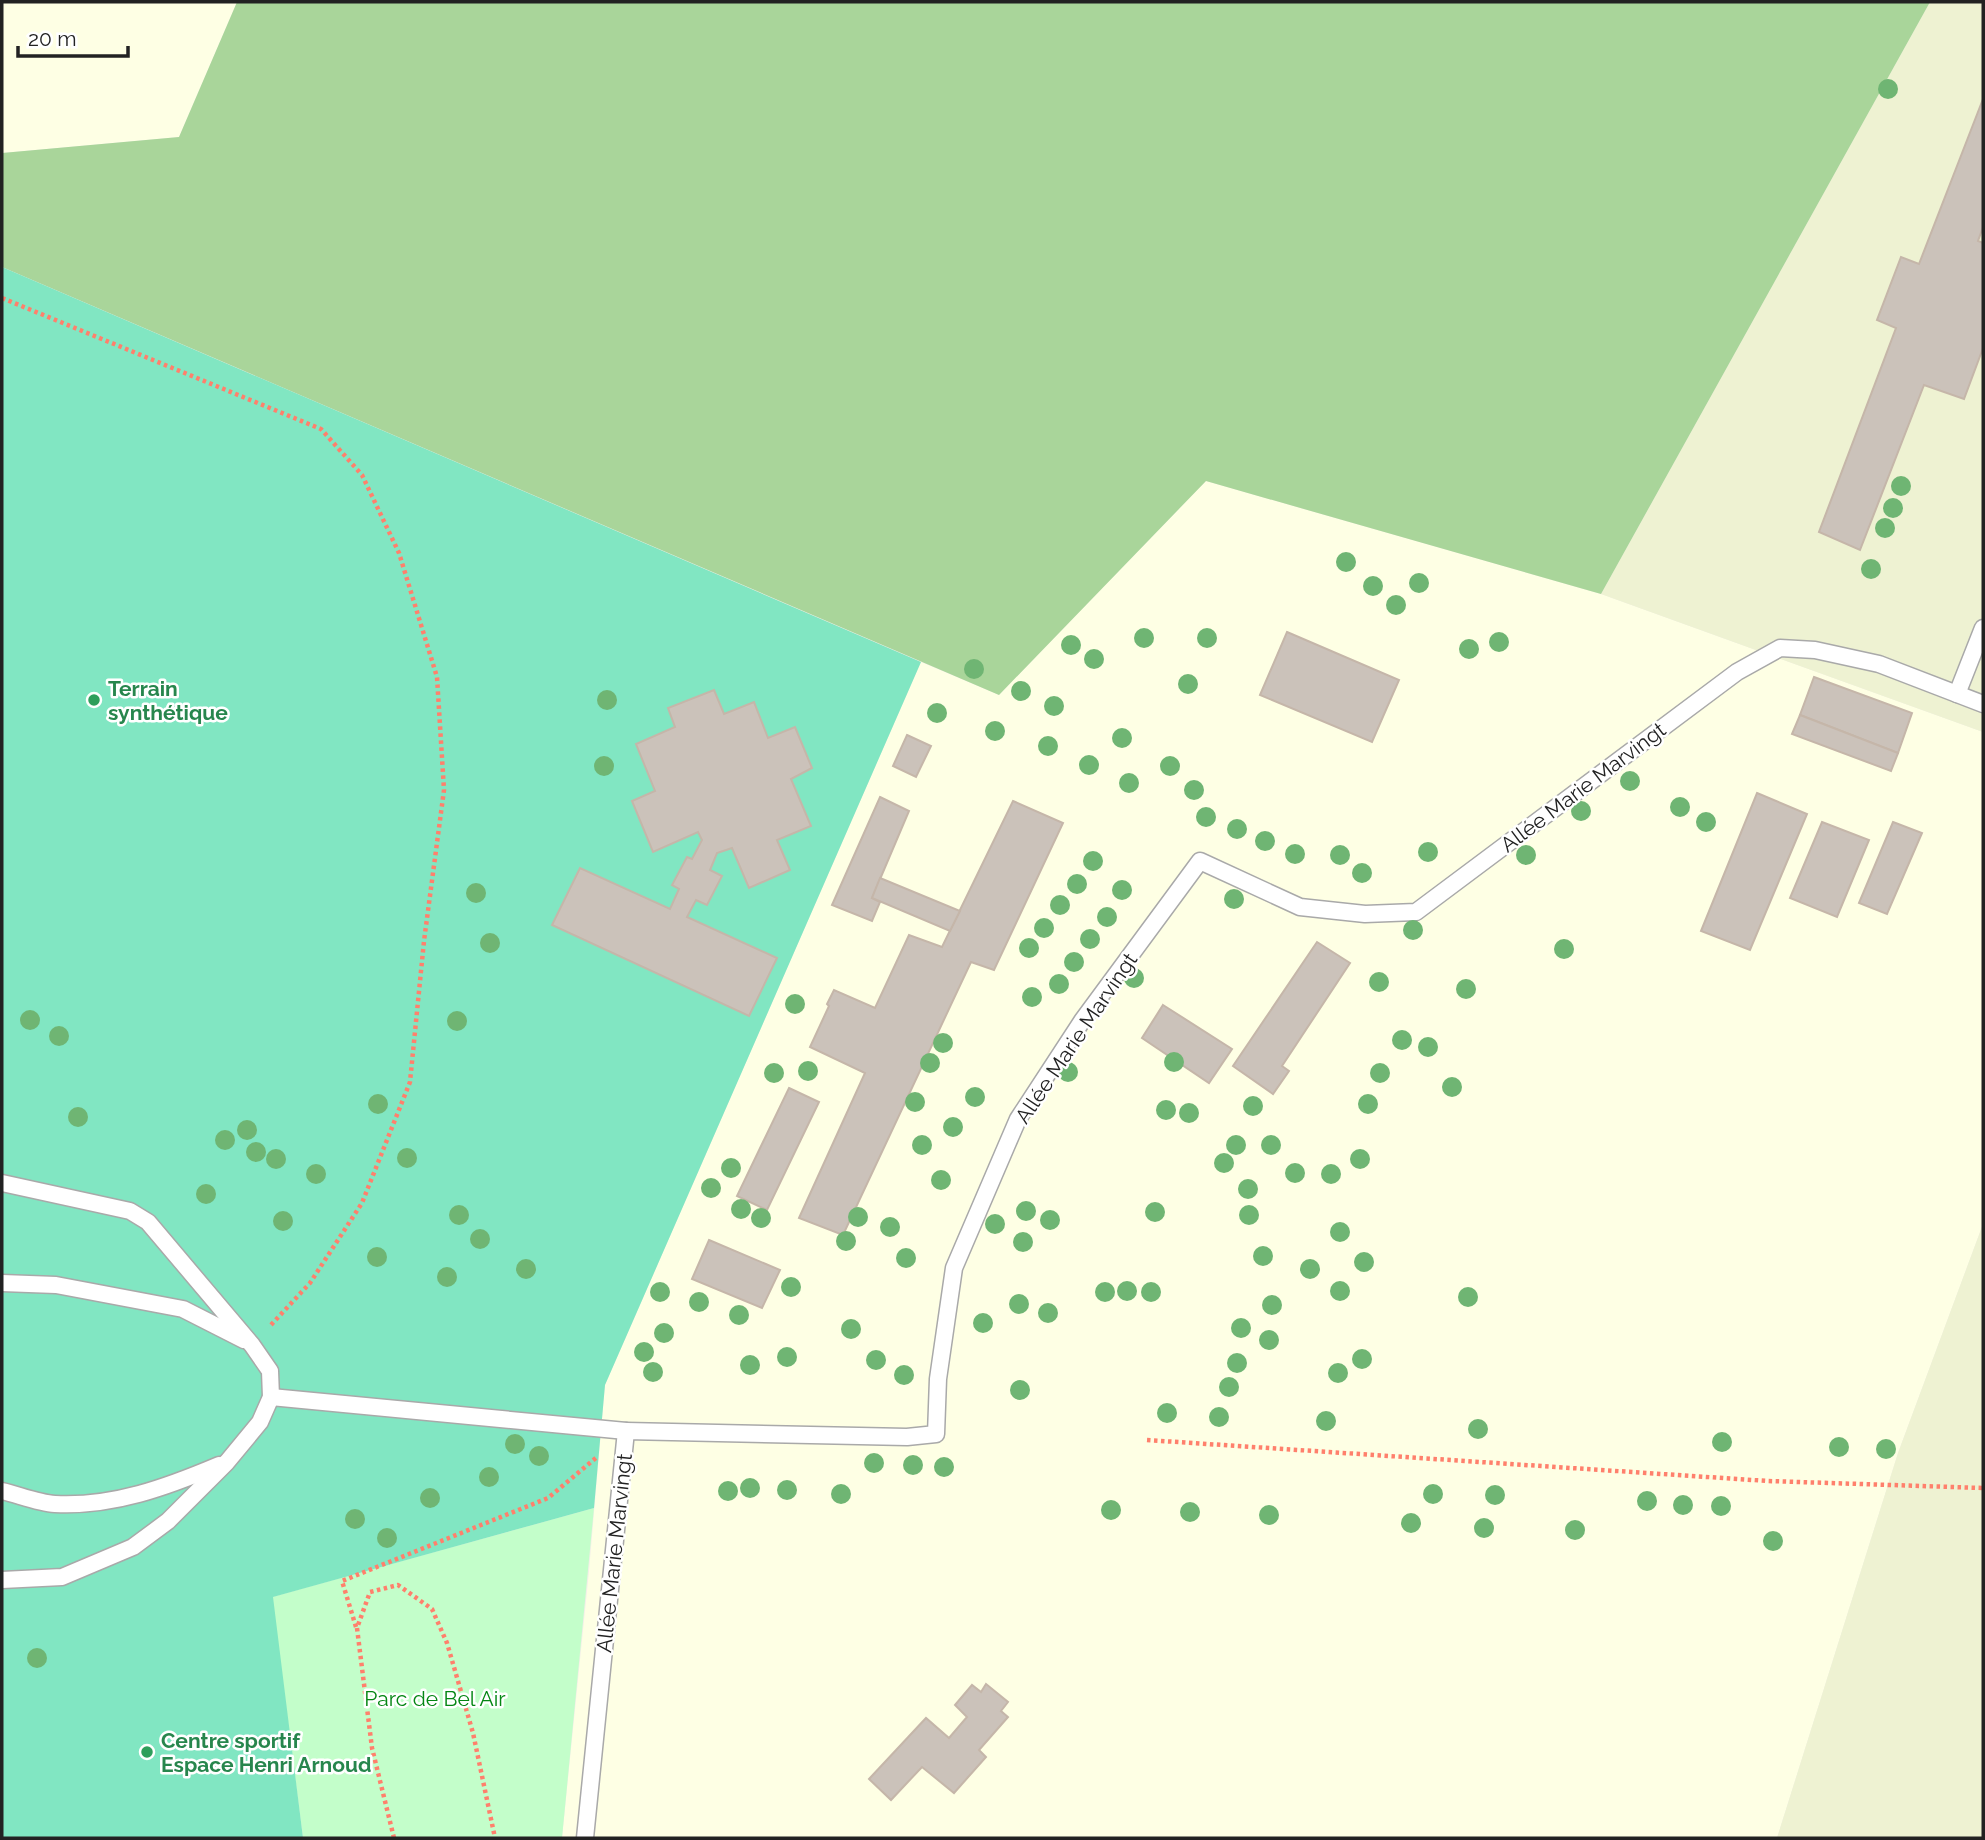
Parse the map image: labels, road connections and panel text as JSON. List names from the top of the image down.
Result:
{
  "streets": {
    "lane": ["Allée Marie Marvingt"]
  },
  "parks": ["Parc de Bel Air"],
  "places": ["Terrain synthétique", "Centre sportif Espace Henri Arnoud"],
  "scale_bar": "20 m"
}
